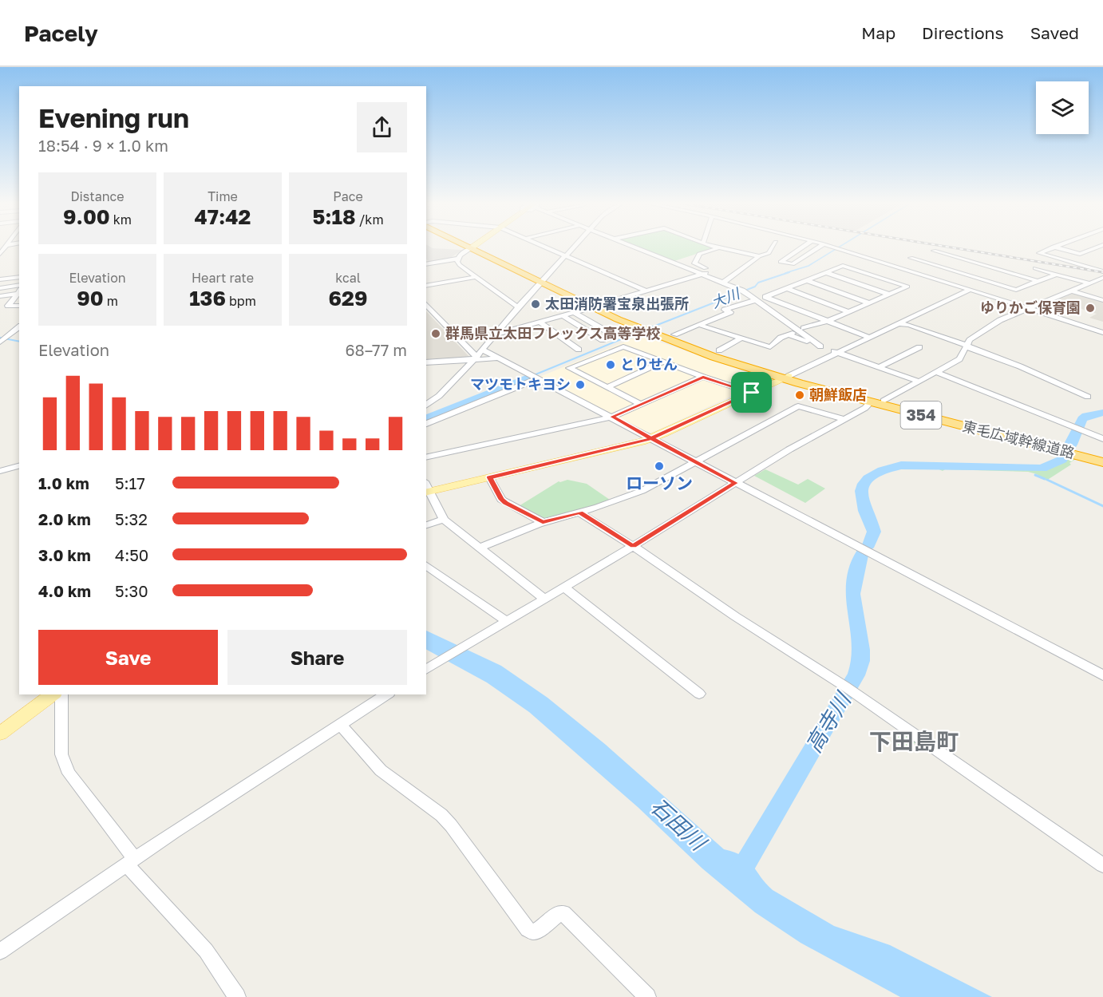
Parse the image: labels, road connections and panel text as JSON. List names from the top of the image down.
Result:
{
  "streets": {
    "highway": ["354", "東毛広域幹線道路"]
  },
  "districts": ["下田島町"],
  "water": ["大川", "高寺川", "石田川"],
  "places": [
    "太田消防署宝泉出張所",
    "ゆりかご保育園",
    "群馬県立太田フレックス高等学校",
    "とりせん",
    "マツモトキヨシ",
    "朝鮮飯店",
    "ローソン"
  ],
  "page": {
    "header": "Pacely",
    "nav": ["Map", "Directions", "Saved"],
    "heading": ["Evening run", "18:54 · 9 × 1.0 km"],
    "stats": [
      ["Distance", "9.00 km"],
      ["Time", "47:42"],
      ["Pace", "5:18 /km"],
      ["Elevation", "90 m"],
      ["Heart rate", "136 bpm"],
      ["kcal", "629"]
    ],
    "chart": ["Elevation", "68–77 m"],
    "list": [
      {
        "name": "1.0 km",
        "note": "5:17"
      },
      {
        "name": "2.0 km",
        "note": "5:32"
      },
      {
        "name": "3.0 km",
        "note": "4:50"
      },
      {
        "name": "4.0 km",
        "note": "5:30"
      }
    ],
    "buttons": ["Save", "Share"]
  }
}
